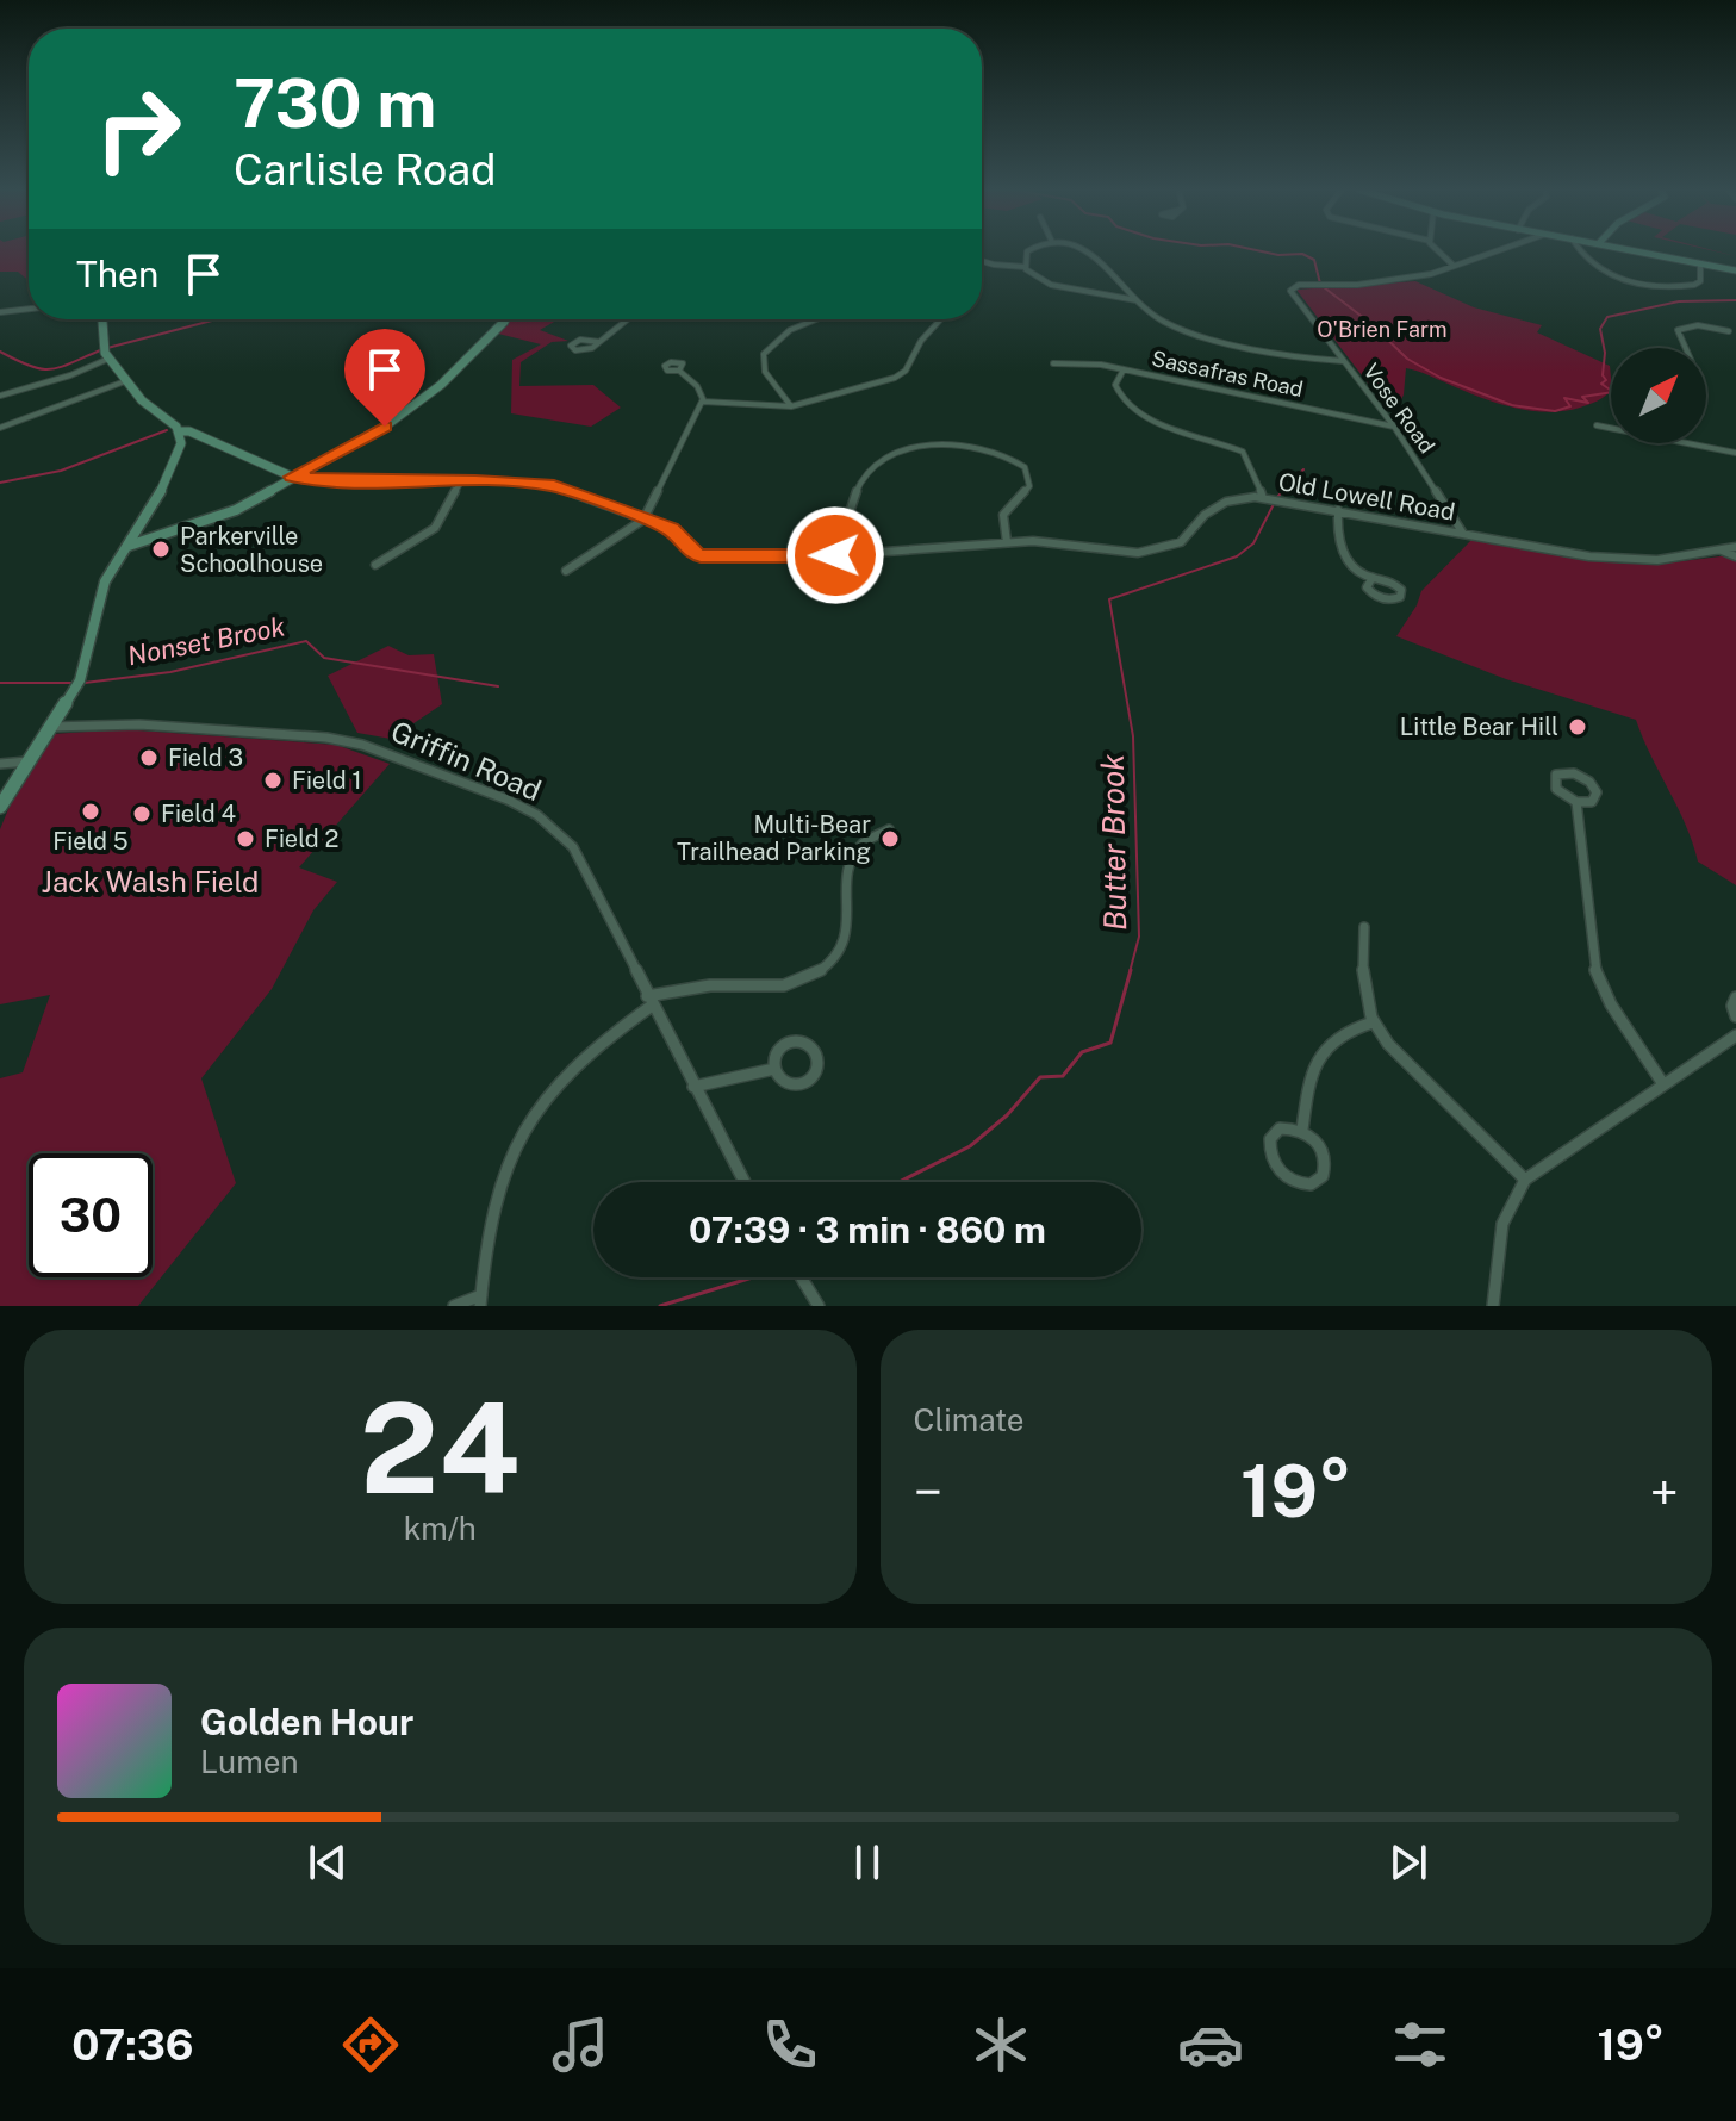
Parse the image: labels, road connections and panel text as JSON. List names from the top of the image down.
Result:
{
  "streets": {
    "main road": ["Old Lowell Road"],
    "street": ["Sassafras Road", "Vose Road", "Griffin Road"]
  },
  "crossings": [
    ["Sassafras Road", "Vose Road"],
    ["Vose Road", "Old Lowell Road"]
  ],
  "water": ["Nonset Brook", "Butter Brook"],
  "parks": ["O'Brien Farm", "Jack Walsh Field"],
  "places": [
    "Parkerville Schoolhouse",
    "Little Bear Hill",
    "Field 3",
    "Field 1",
    "Field 5",
    "Field 4",
    "Field 2",
    "Multi-Bear Trailhead Parking"
  ],
  "north": "top right",
  "page": {
    "turn": ["730 m", "Carlisle Road"],
    "then": "Then",
    "limit": "30",
    "trip": "07:39 · 3 min · 860 m",
    "tile": [
      ["24", "km/h"],
      "Climate"
    ],
    "heat": ["−", "19°", "+"],
    "song": ["Golden Hour", "Lumen"],
    "tabs": ["07:36", "19°"]
  }
}
